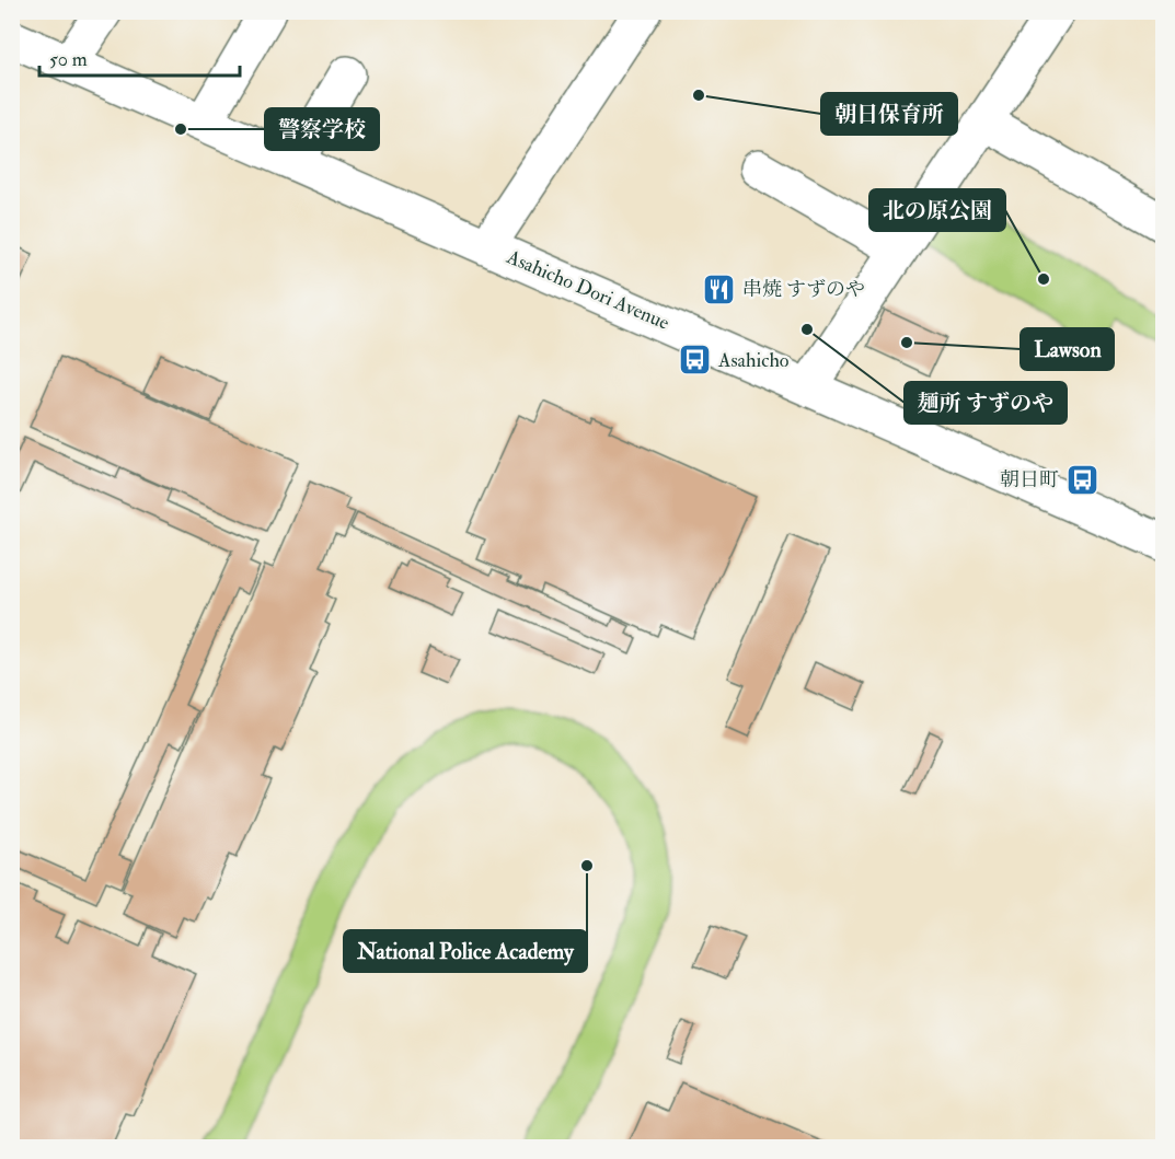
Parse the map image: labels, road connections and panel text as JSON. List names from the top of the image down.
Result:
{
  "streets": {
    "street": ["Asahicho Dori Avenue"]
  },
  "places": {
    "other": [
      "朝日保育所",
      "警察学校",
      "北の原公園",
      "麺所 すずのや",
      "Lawson",
      "National Police Academy"
    ],
    "restaurant": ["串焼 すずのや"],
    "bus stop": ["Asahicho", "朝日町"]
  },
  "scale_bar": "50 m"
}
